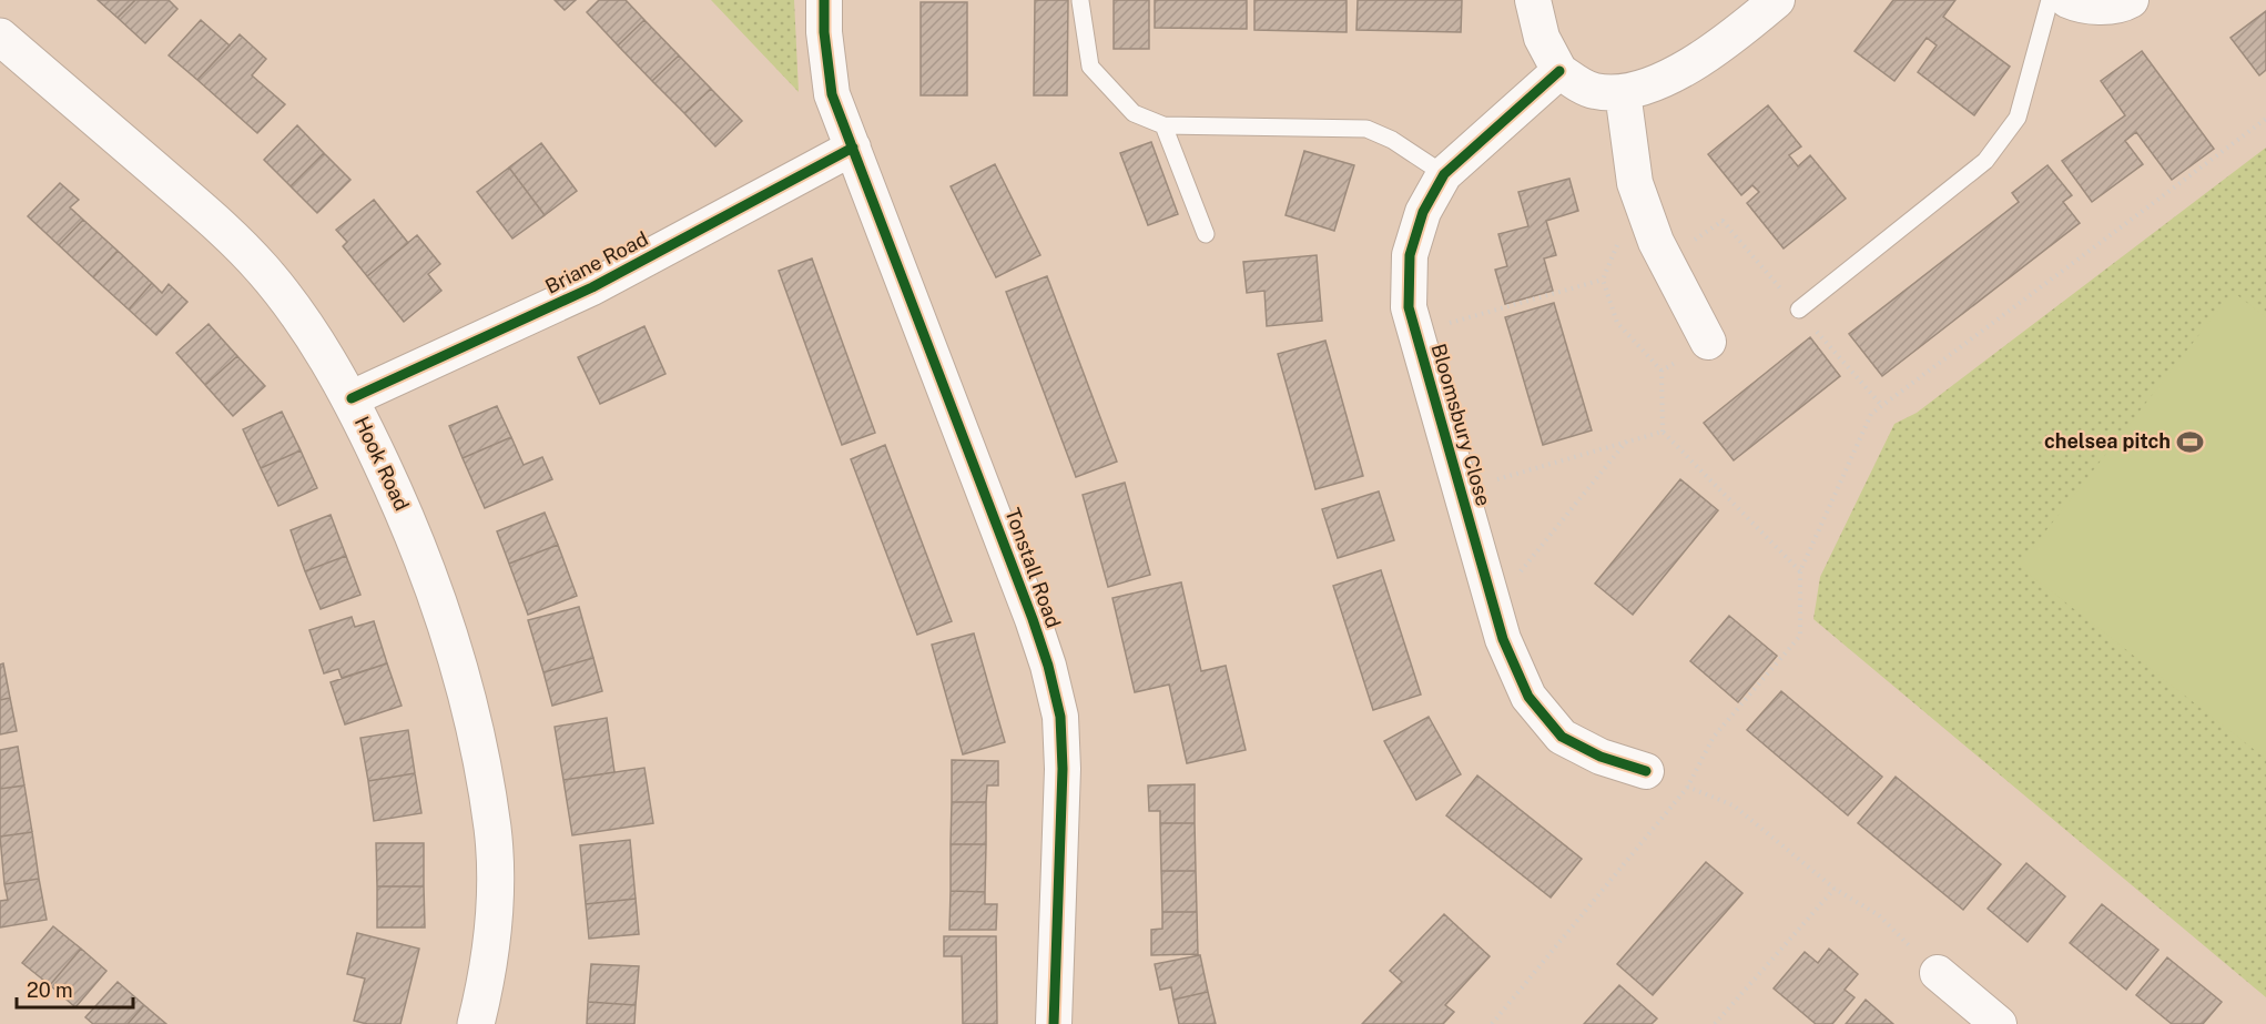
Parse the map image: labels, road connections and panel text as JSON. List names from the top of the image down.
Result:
{
  "streets": {
    "main road": ["Hook Road"],
    "street": ["Briane Road", "Bloomsbury Close", "Tonstall Road"]
  },
  "crossings": [
    ["Briane Road", "Hook Road"],
    ["Briane Road", "Tonstall Road"]
  ],
  "places": {
    "sports": ["chelsea pitch"]
  },
  "scale_bar": "20 m"
}
